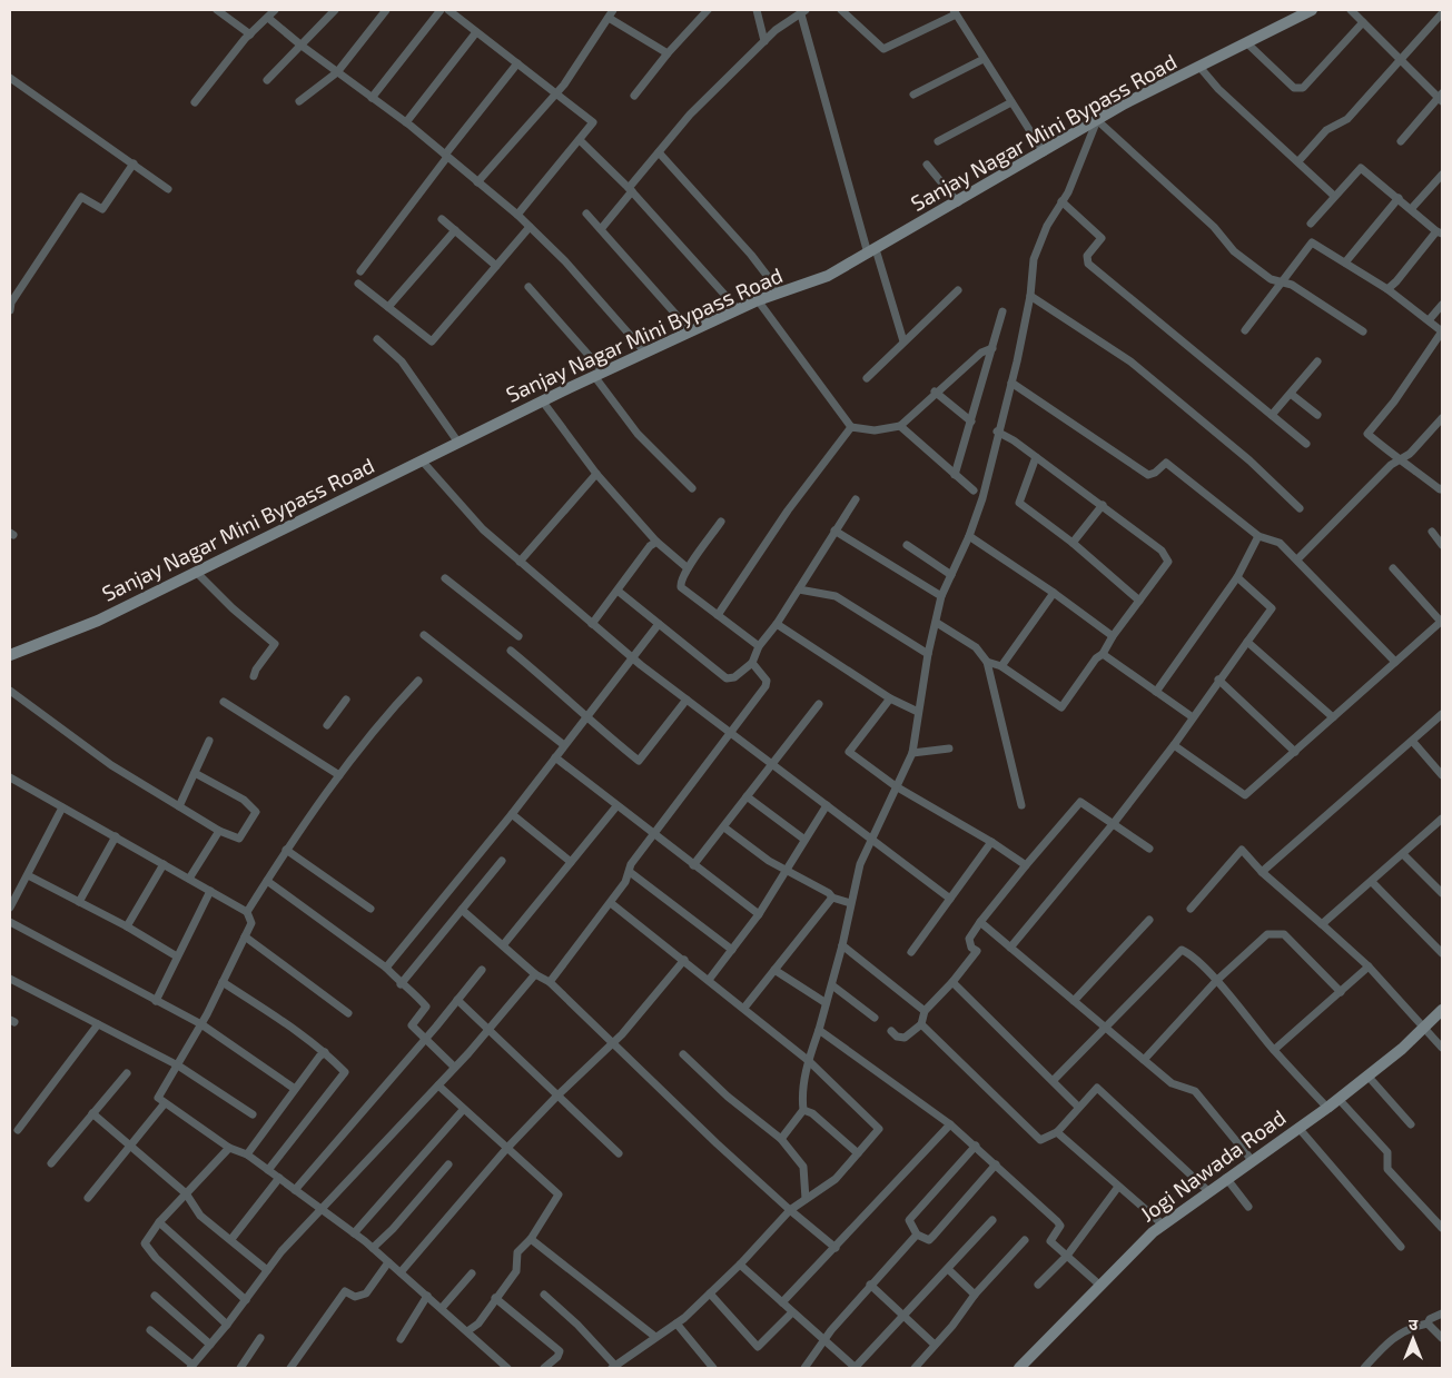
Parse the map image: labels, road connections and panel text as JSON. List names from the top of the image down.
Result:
{
  "streets": {
    "street": ["Sanjay Nagar Mini Bypass Road", "Jogi Nawada Road"]
  },
  "north": "top"
}
